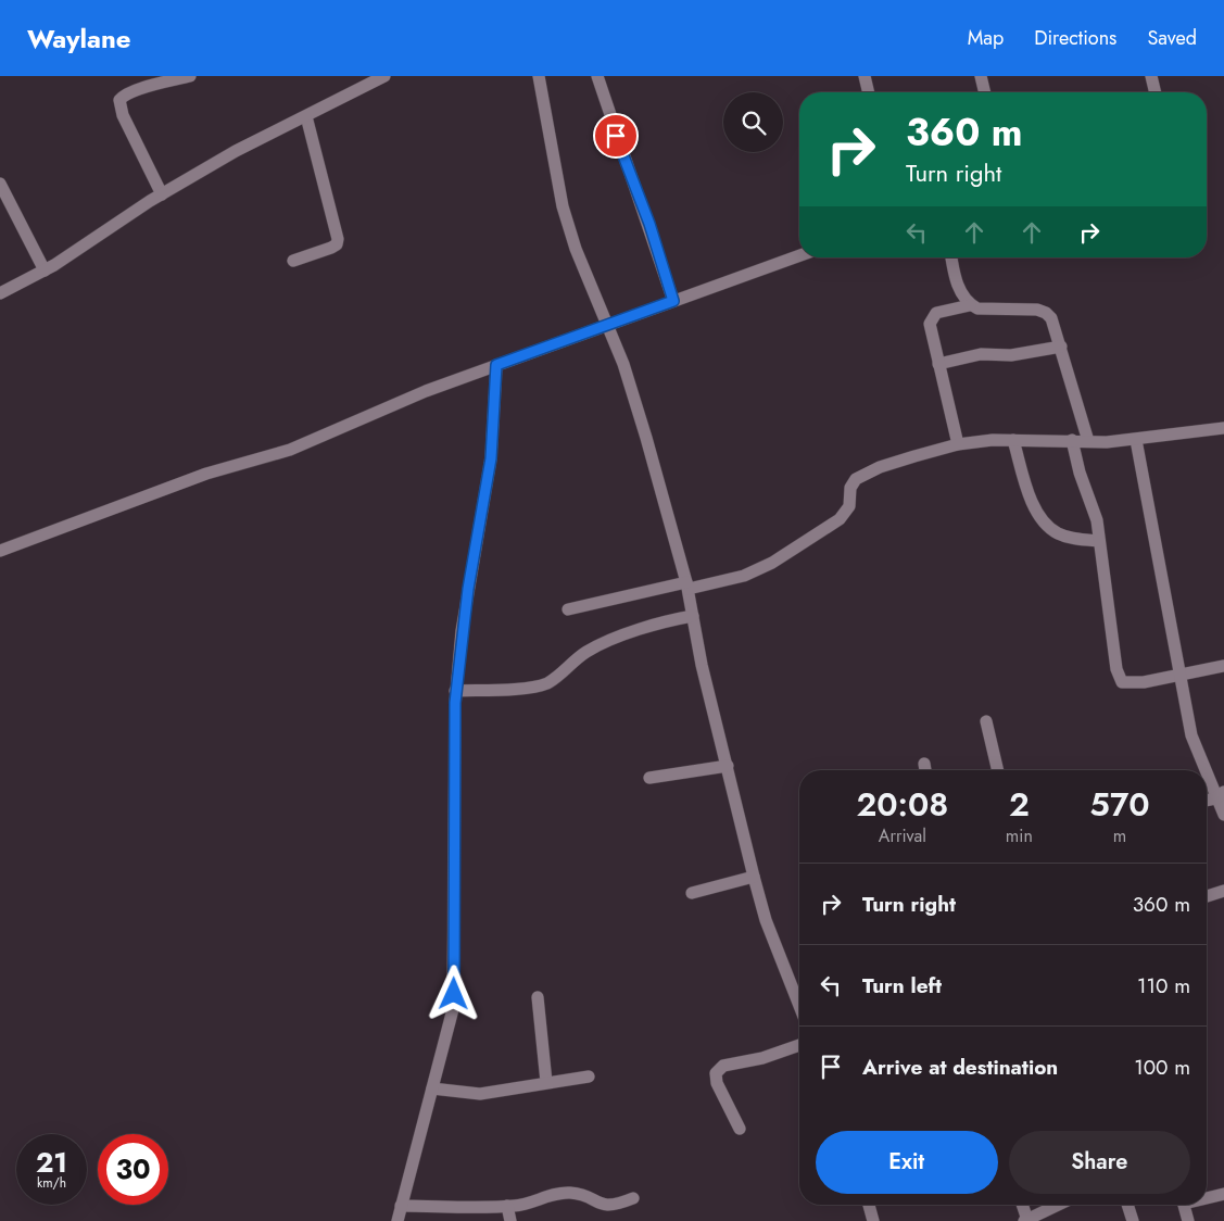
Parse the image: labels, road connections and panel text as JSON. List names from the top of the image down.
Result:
{
  "page": {
    "header": "Waylane",
    "nav": ["Map", "Directions", "Saved"],
    "turn": ["360 m", "Turn right"],
    "eta": [
      "20:08",
      "Arrival",
      "2",
      "min",
      "570",
      "m"
    ],
    "list": [
      {
        "name": "Turn right",
        "value": "360 m"
      },
      {
        "name": "Turn left",
        "value": "110 m"
      },
      {
        "name": "Arrive at destination",
        "value": "100 m"
      }
    ],
    "buttons": ["Exit", "Share"],
    "speed": "21 km/h",
    "limit": "30"
  }
}
